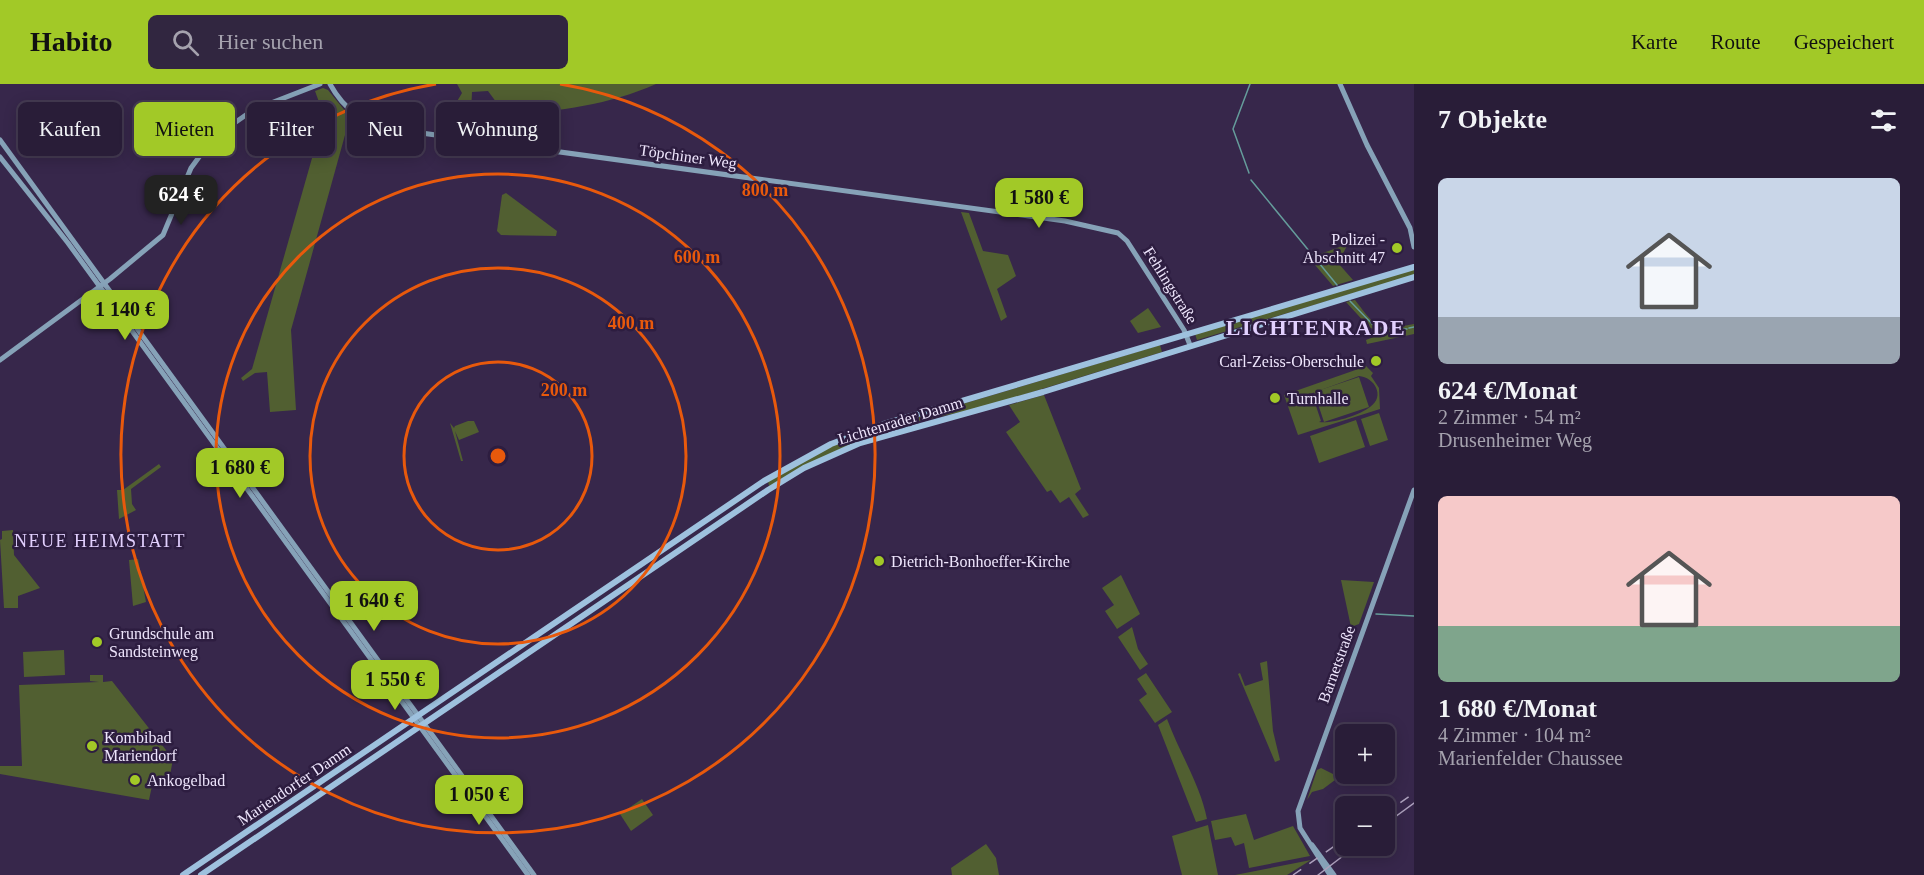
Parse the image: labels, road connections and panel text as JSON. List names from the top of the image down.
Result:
{
  "streets": {
    "main road": ["Lichtenrader Damm", "Mariendorfer Damm"],
    "street": ["Töpchiner Weg", "Fehlingstraße", "Barnetstraße"]
  },
  "crossings": [
    ["Töpchiner Weg", "Fehlingstraße"],
    ["Fehlingstraße", "Lichtenrader Damm"],
    ["Lichtenrader Damm", "Mariendorfer Damm"]
  ],
  "districts": ["LICHTENRADE", "NEUE HEIMSTATT"],
  "places": [
    "Polizei - Abschnitt 47",
    "Carl-Zeiss-Oberschule",
    "Turnhalle",
    "Dietrich-Bonhoeffer-Kirche",
    "Grundschule am Sandsteinweg",
    "Kombibad Mariendorf",
    "Ankogelbad"
  ],
  "page": {
    "header": "Habito",
    "search": "Hier suchen",
    "nav": ["Karte", "Route", "Gespeichert"],
    "heading": "7 Objekte",
    "chip": [
      "Kaufen",
      "Mieten",
      "Filter",
      "Neu",
      "Wohnung"
    ],
    "list": [
      {
        "name": "624 €/Monat",
        "note": "2 Zimmer · 54 m² · Drusenheimer Weg"
      },
      {
        "name": "1 680 €/Monat",
        "note": "4 Zimmer · 104 m² · Marienfelder Chaussee"
      }
    ],
    "price": [
      "624 €",
      "1 580 €",
      "1 140 €",
      "1 680 €",
      "1 640 €",
      "1 550 €",
      "1 050 €"
    ],
    "map_buttons": ["+", "−"]
  },
  "rings": [
    "800 m",
    "600 m",
    "400 m",
    "200 m"
  ]
}
